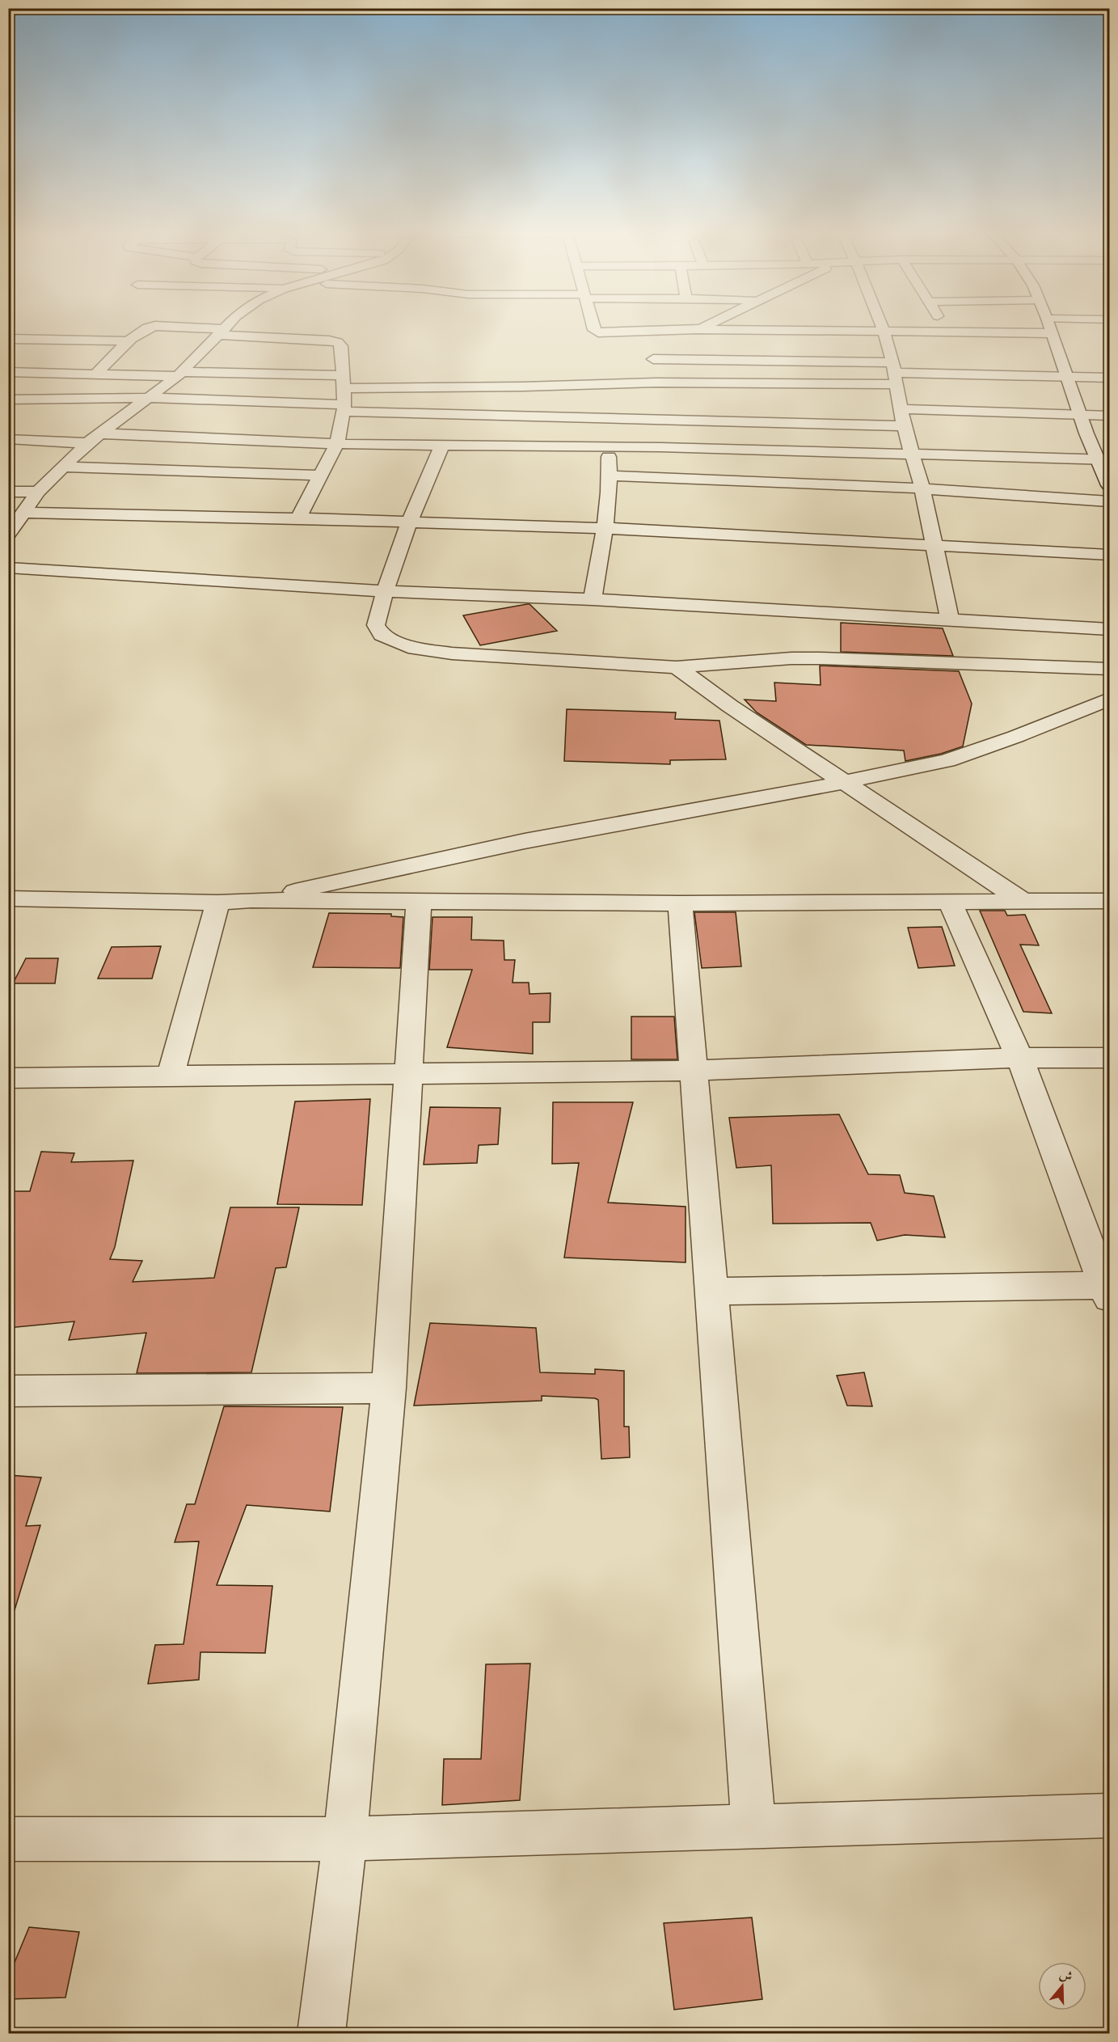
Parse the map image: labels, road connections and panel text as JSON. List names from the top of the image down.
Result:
{
  "north": "top"
}
